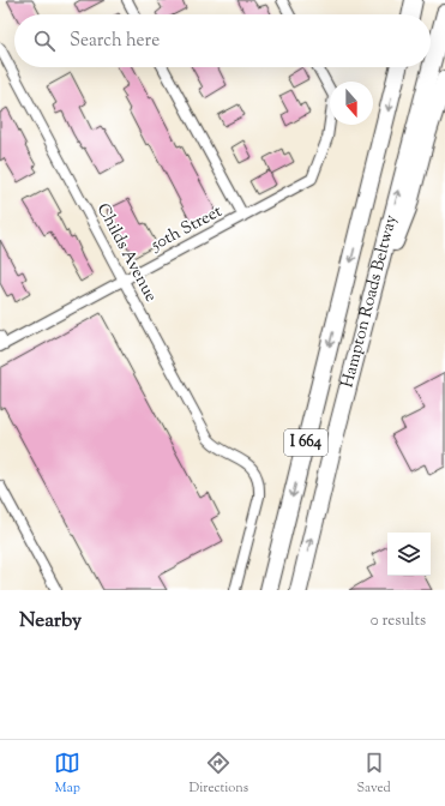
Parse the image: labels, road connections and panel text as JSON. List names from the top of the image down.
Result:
{
  "streets": {
    "highway": ["Hampton Roads Beltway", "I 664"],
    "street": ["50th Street", "Childs Avenue"]
  },
  "crossings": [
    ["50th Street", "Childs Avenue"]
  ],
  "north": "bottom",
  "page": {
    "search": "Search here",
    "heading": ["Nearby", "0 results"],
    "nav": ["Map", "Directions", "Saved"]
  }
}
